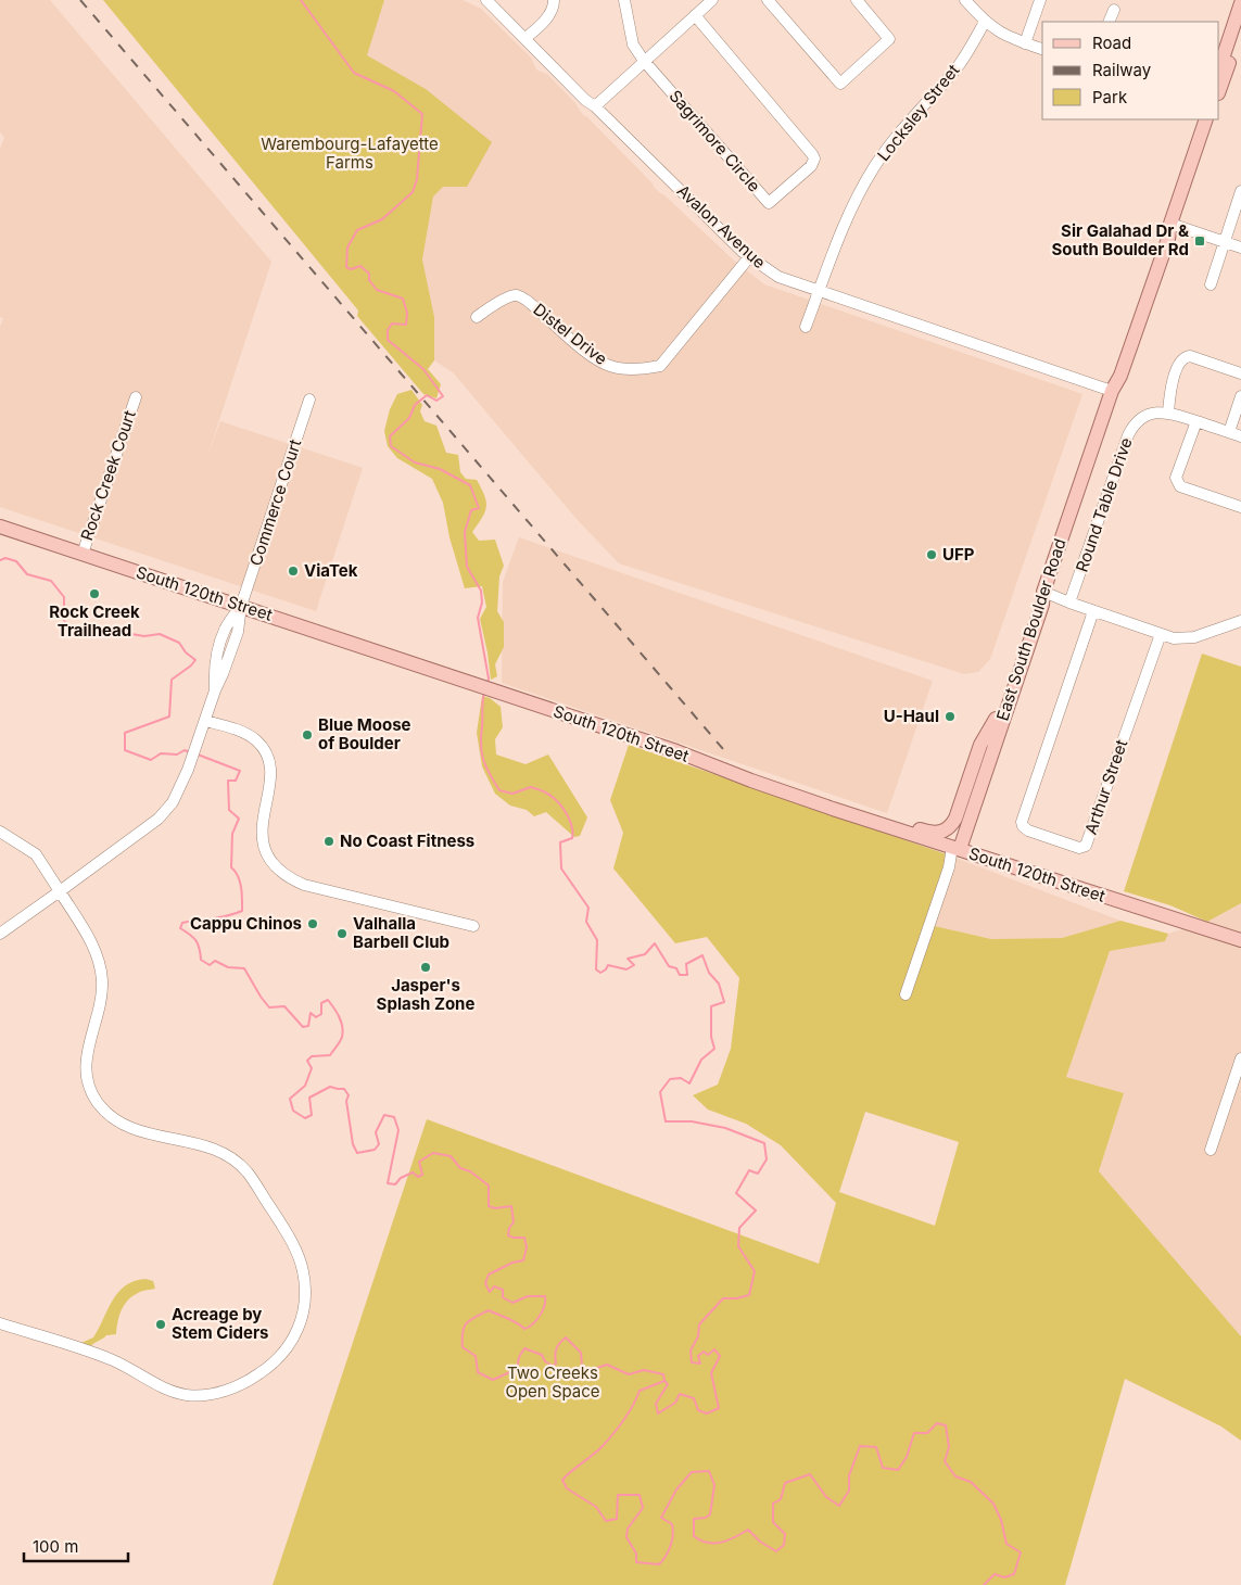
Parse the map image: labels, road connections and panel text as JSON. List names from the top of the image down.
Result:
{
  "streets": {
    "main road": ["South 120th Street", "East South Boulder Road"],
    "street": [
      "Locksley Street",
      "Sagrimore Circle",
      "Avalon Avenue",
      "Distel Drive",
      "Rock Creek Court",
      "Commerce Court",
      "Round Table Drive",
      "Arthur Street"
    ]
  },
  "crossings": [
    ["Locksley Street", "Avalon Avenue"],
    ["Avalon Avenue", "Distel Drive"],
    ["Avalon Avenue", "East South Boulder Road"],
    ["Rock Creek Court", "South 120th Street"],
    ["Commerce Court", "South 120th Street"],
    ["South 120th Street", "East South Boulder Road"]
  ],
  "parks": ["Warembourg-Lafayette Farms", "Two Creeks Open Space"],
  "places": {
    "transit": ["Sir Galahad Dr & South Boulder Rd"],
    "other": [
      "UFP",
      "ViaTek",
      "Rock Creek Trailhead",
      "U-Haul",
      "Blue Moose of Boulder",
      "No Coast Fitness",
      "Cappu Chinos",
      "Valhalla Barbell Club",
      "Jasper's Splash Zone",
      "Acreage by Stem Ciders"
    ]
  },
  "legend": ["Road", "Railway", "Park"],
  "scale_bar": "100 m"
}
